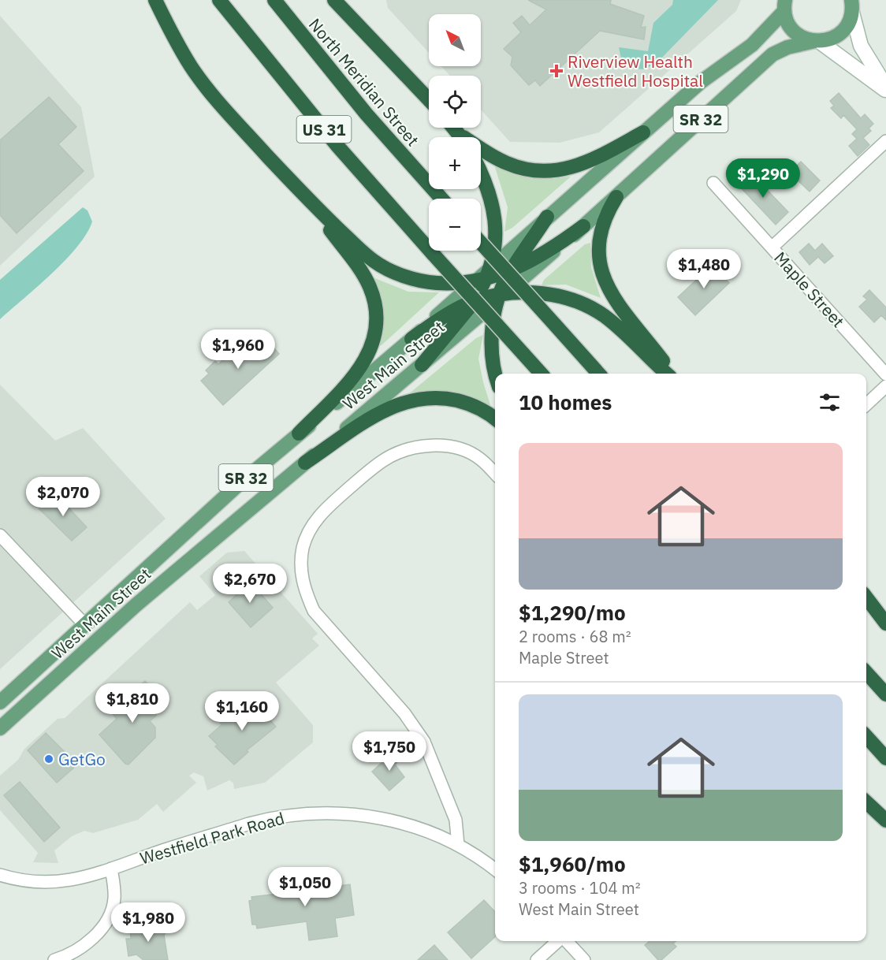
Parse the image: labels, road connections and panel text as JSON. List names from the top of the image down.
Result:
{
  "streets": {
    "highway": ["North Meridian Street", "US 31"],
    "main road": ["SR 32", "West Main Street"],
    "street": ["Maple Street", "Westfield Park Road"]
  },
  "places": {
    "health": ["Riverview Health Westfield Hospital"],
    "other": ["GetGo"]
  },
  "north": "top left",
  "page": {
    "map_buttons": ["+", "−"],
    "price": [
      "$1,290",
      "$1,480",
      "$1,960",
      "$2,070",
      "$2,670",
      "$1,810",
      "$1,160",
      "$1,750",
      "$1,050",
      "$1,980"
    ],
    "heading": "10 homes",
    "list": [
      {
        "name": "$1,290/mo",
        "note": "2 rooms · 68 m² · Maple Street"
      },
      {
        "name": "$1,960/mo",
        "note": "3 rooms · 104 m² · West Main Street"
      }
    ]
  }
}
